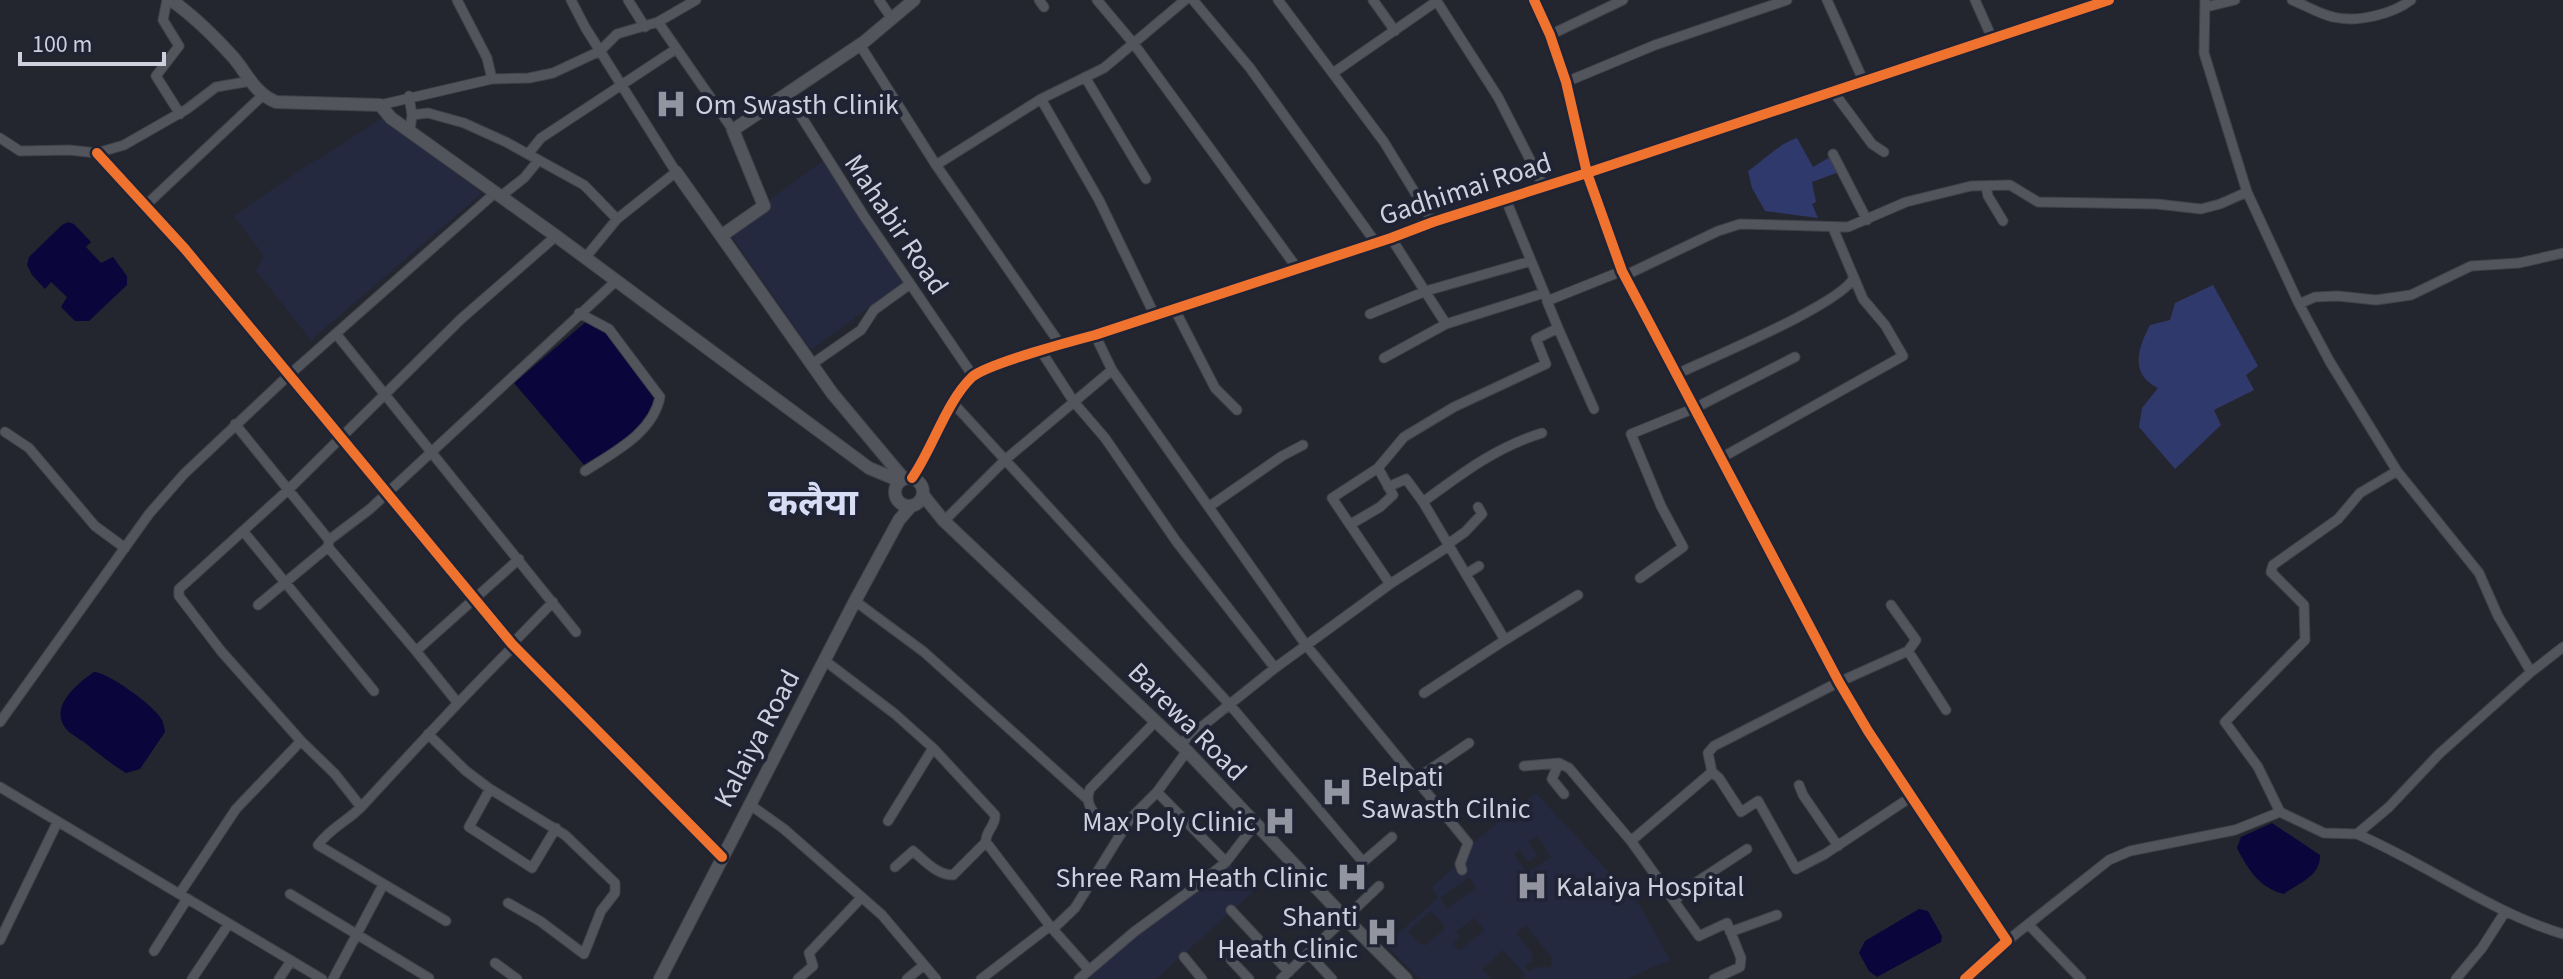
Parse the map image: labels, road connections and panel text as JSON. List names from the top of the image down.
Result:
{
  "streets": {
    "main road": ["Gadhimai Road", "Barewa Road", "Kalaiya Road"],
    "street": ["Mahabir Road"]
  },
  "crossings": [
    ["Gadhimai Road", "Mahabir Road"]
  ],
  "districts": ["कलैया"],
  "places": {
    "hospital": [
      "Om Swasth Clinik",
      "Belpati Sawasth Cilnic",
      "Max Poly Clinic",
      "Shree Ram Heath Clinic",
      "Kalaiya Hospital",
      "Shanti Heath Clinic"
    ]
  },
  "scale_bar": "100 m"
}
